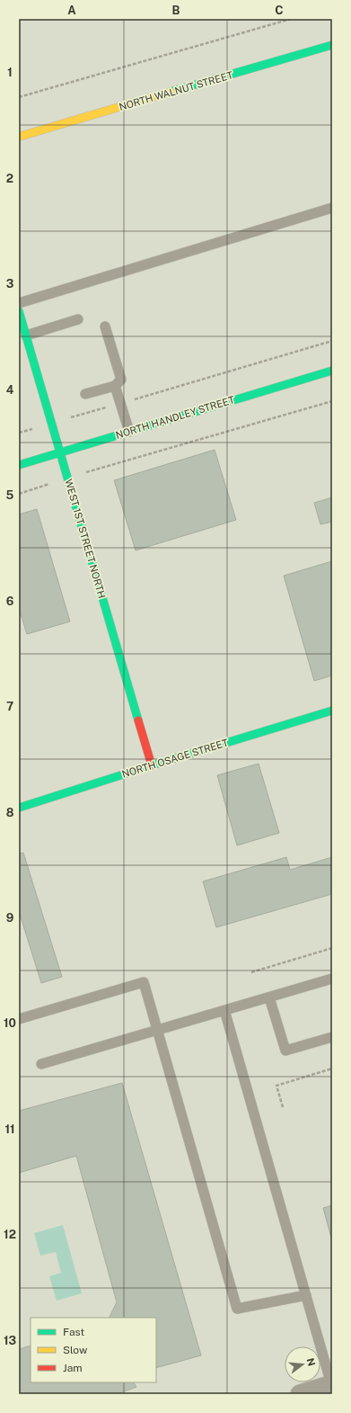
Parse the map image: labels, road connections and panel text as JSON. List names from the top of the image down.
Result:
{
  "streets": {
    "street": [
      "NORTH WALNUT STREET",
      "NORTH HANDLEY STREET",
      "WEST 1ST STREET NORTH",
      "NORTH OSAGE STREET"
    ]
  },
  "crossings": [
    ["NORTH HANDLEY STREET", "WEST 1ST STREET NORTH"],
    ["WEST 1ST STREET NORTH", "NORTH OSAGE STREET"]
  ],
  "legend": ["Fast", "Slow", "Jam"],
  "north": "right",
  "grid": {
    "columns": ["A", "B", "C"],
    "rows": [
      "1",
      "2",
      "3",
      "4",
      "5",
      "6",
      "7",
      "8",
      "9",
      "10",
      "11",
      "12",
      "13"
    ]
  }
}
